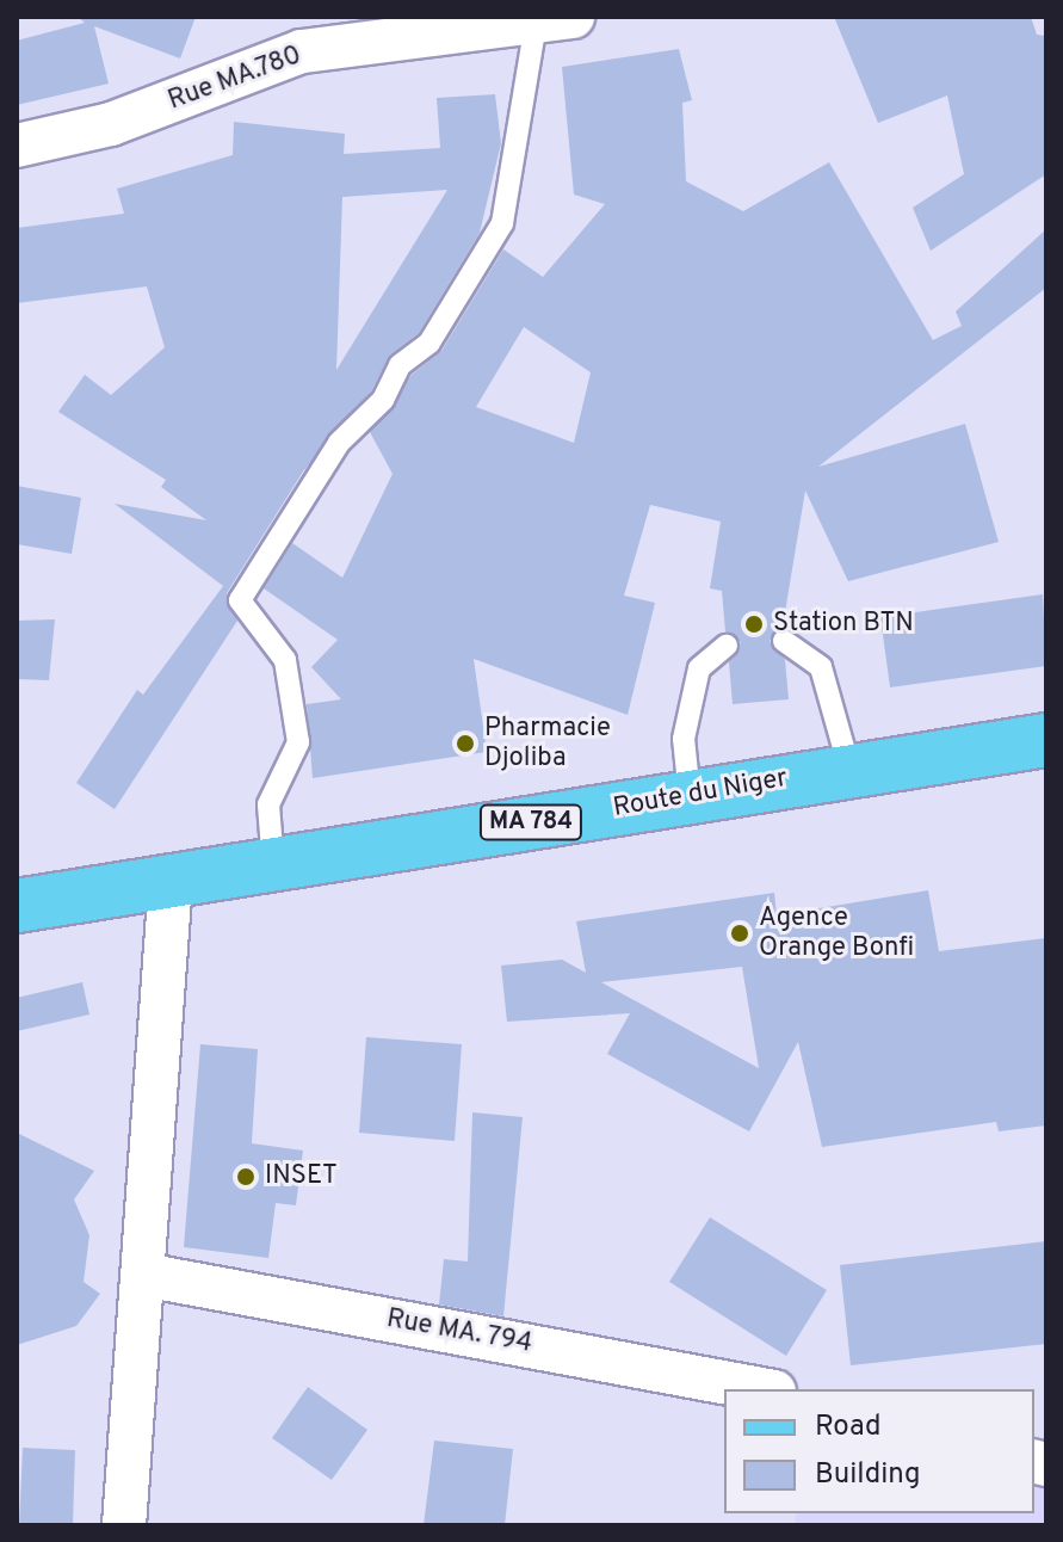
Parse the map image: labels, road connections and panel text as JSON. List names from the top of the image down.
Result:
{
  "streets": {
    "main road": ["Route du Niger", "MA 784"],
    "street": ["Rue MA.780", "Rue MA. 794"]
  },
  "places": [
    "Station BTN",
    "Pharmacie Djoliba",
    "Agence Orange Bonfi",
    "INSET"
  ],
  "legend": ["Road", "Building"]
}
